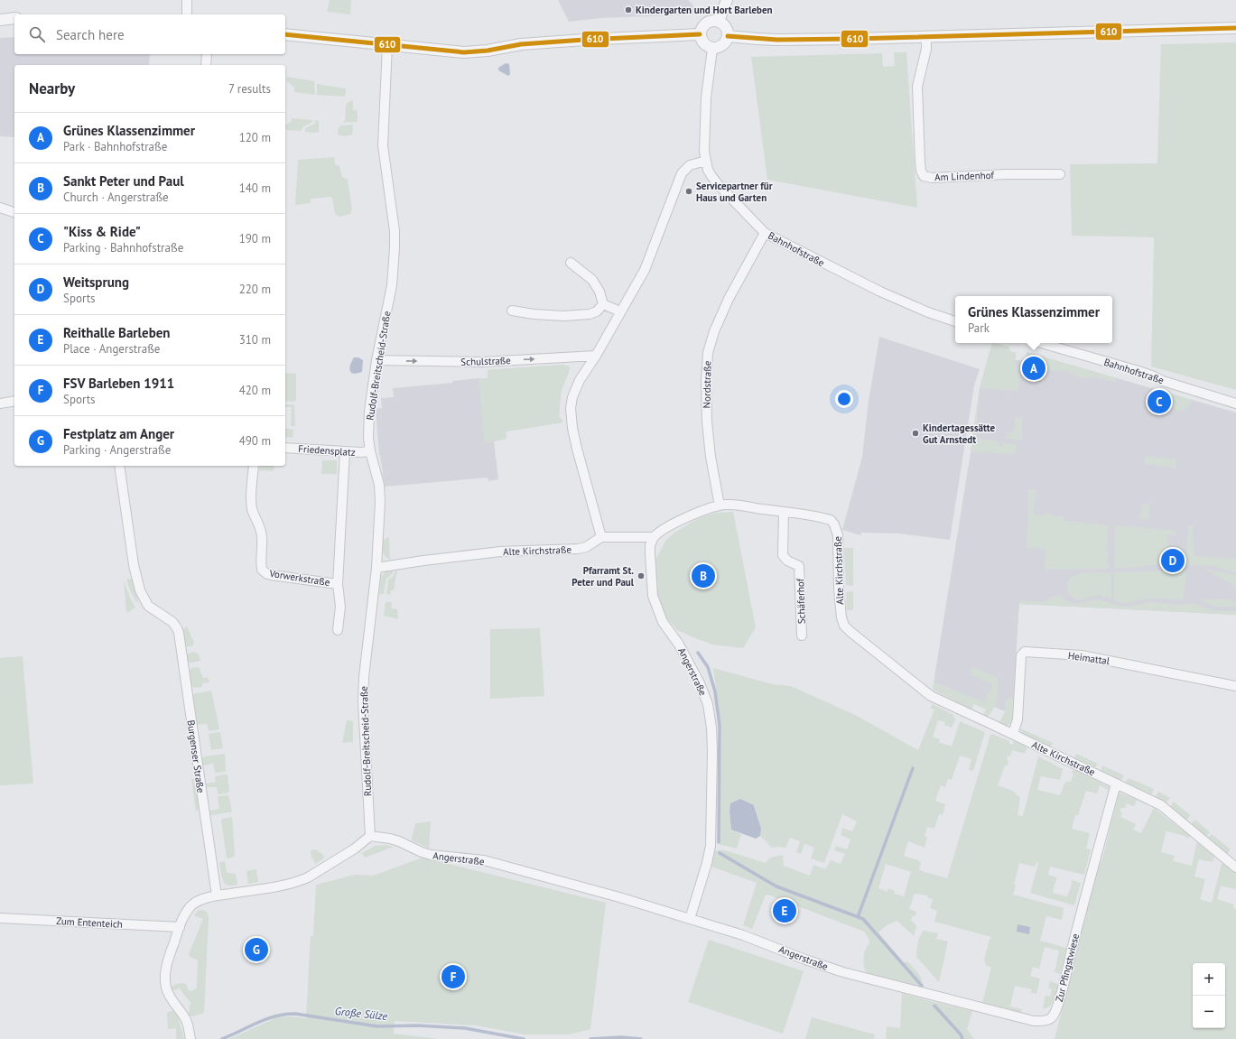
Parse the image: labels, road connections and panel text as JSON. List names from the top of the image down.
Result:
{
  "streets": {
    "street": [
      "Am Lindenhof",
      "Bahnhofstraße",
      "Schulstraße",
      "Rudolf-Breitscheid-Straße",
      "Nordstraße",
      "Friedensplatz",
      "Alte Kirchstraße",
      "Vorwerkstraße",
      "Schäferhof",
      "Heimattal",
      "Angerstraße",
      "Burgenser Straße",
      "Zum Ententeich",
      "Zur Pfingstwiese"
    ]
  },
  "crossings": [
    ["Bahnhofstraße", "Nordstraße"],
    ["Schulstraße", "Rudolf-Breitscheid-Straße"],
    ["Rudolf-Breitscheid-Straße", "Friedensplatz"],
    ["Rudolf-Breitscheid-Straße", "Alte Kirchstraße"],
    ["Rudolf-Breitscheid-Straße", "Angerstraße"],
    ["Nordstraße", "Alte Kirchstraße"],
    ["Friedensplatz", "Vorwerkstraße"],
    ["Alte Kirchstraße", "Schäferhof"],
    ["Alte Kirchstraße", "Heimattal"],
    ["Alte Kirchstraße", "Angerstraße"],
    ["Alte Kirchstraße", "Zur Pfingstwiese"],
    ["Angerstraße", "Zur Pfingstwiese"]
  ],
  "water": ["Große Sülze"],
  "places": [
    "Kindergarten und Hort Barleben",
    "Servicepartner für Haus und Garten",
    "Kindertagessätte Gut Arnstedt",
    "Pfarramt St. Peter und Paul"
  ],
  "lines": ["transit line 610"],
  "page": {
    "search": "Search here",
    "heading": ["Nearby", "7 results"],
    "list": [
      {
        "mark": "A",
        "name": "Grünes Klassenzimmer",
        "note": "Park · Bahnhofstraße",
        "value": "120 m"
      },
      {
        "mark": "B",
        "name": "Sankt Peter und Paul",
        "note": "Church · Angerstraße",
        "value": "140 m"
      },
      {
        "mark": "C",
        "name": "\"Kiss & Ride\"",
        "note": "Parking · Bahnhofstraße",
        "value": "190 m"
      },
      {
        "mark": "D",
        "name": "Weitsprung",
        "note": "Sports",
        "value": "220 m"
      },
      {
        "mark": "E",
        "name": "Reithalle Barleben",
        "note": "Place · Angerstraße",
        "value": "310 m"
      },
      {
        "mark": "F",
        "name": "FSV Barleben 1911",
        "note": "Sports",
        "value": "420 m"
      },
      {
        "mark": "G",
        "name": "Festplatz am Anger",
        "note": "Parking · Angerstraße",
        "value": "490 m"
      }
    ],
    "popup": ["Grünes Klassenzimmer", "Park"],
    "pins": [
      "A",
      "C",
      "D",
      "B",
      "E",
      "G",
      "F"
    ],
    "map_buttons": ["+", "−"]
  }
}
